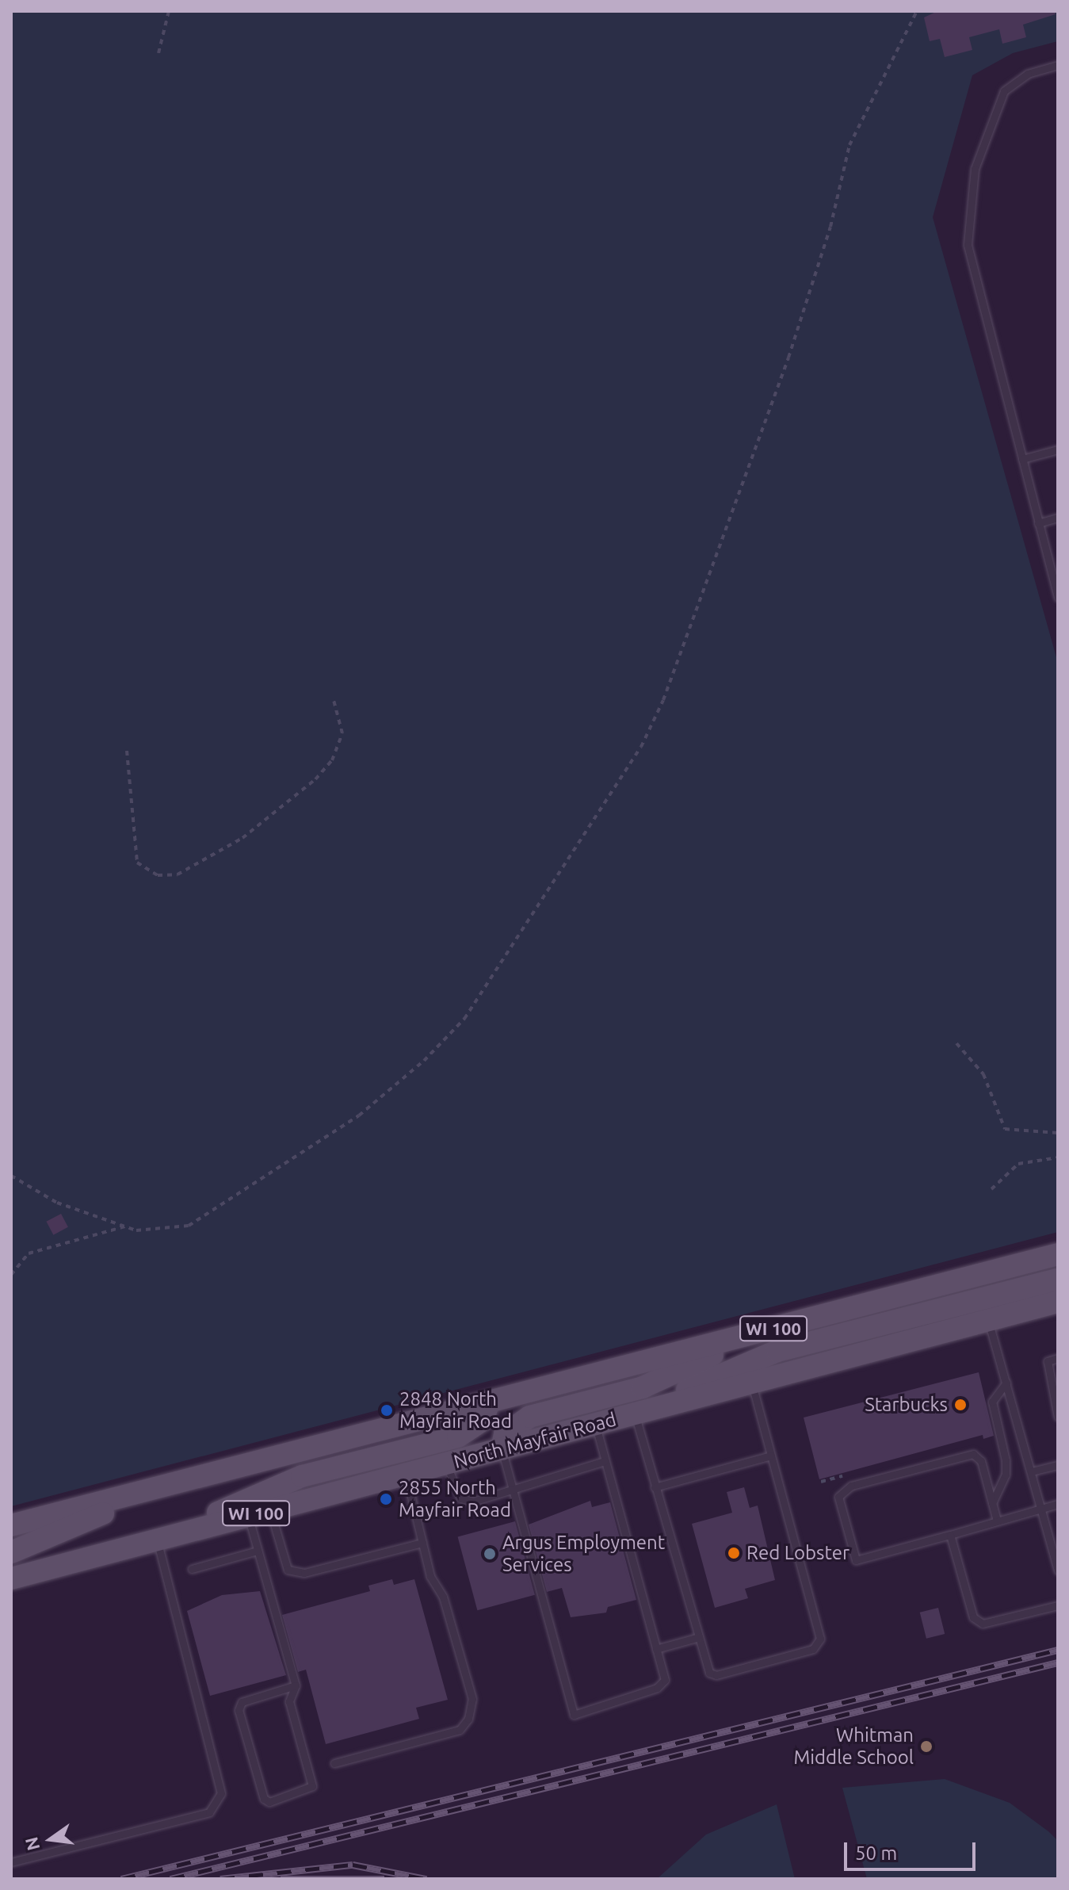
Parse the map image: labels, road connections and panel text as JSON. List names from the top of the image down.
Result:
{
  "streets": {
    "main road": ["WI 100", "North Mayfair Road"]
  },
  "places": [
    "Starbucks",
    "2848 North Mayfair Road",
    "2855 North Mayfair Road",
    "Red Lobster",
    "Argus Employment Services",
    "Whitman Middle School"
  ],
  "scale_bar": "50 m",
  "north": "left"
}
